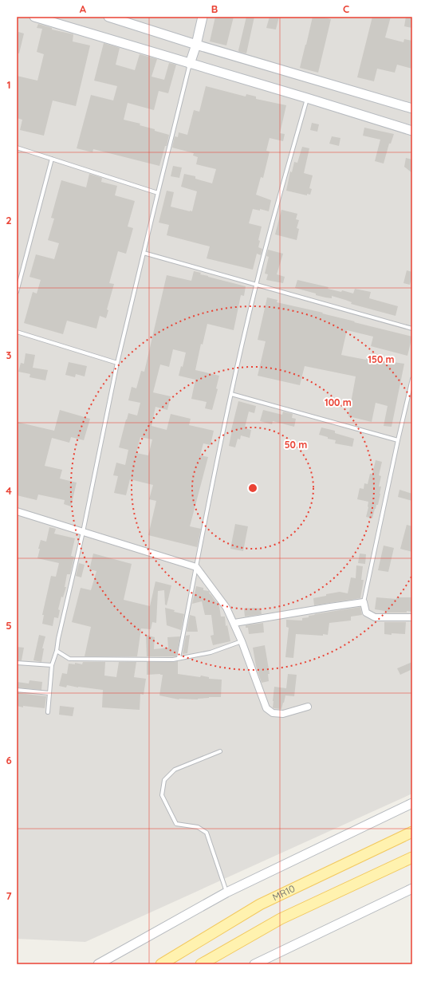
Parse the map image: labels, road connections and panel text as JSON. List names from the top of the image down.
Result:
{
  "streets": {
    "main road": ["MR10"]
  },
  "grid": {
    "columns": ["A", "B", "C"],
    "rows": [
      "1",
      "2",
      "3",
      "4",
      "5",
      "6",
      "7"
    ]
  },
  "rings": ["150 m", "100 m", "50 m"]
}
